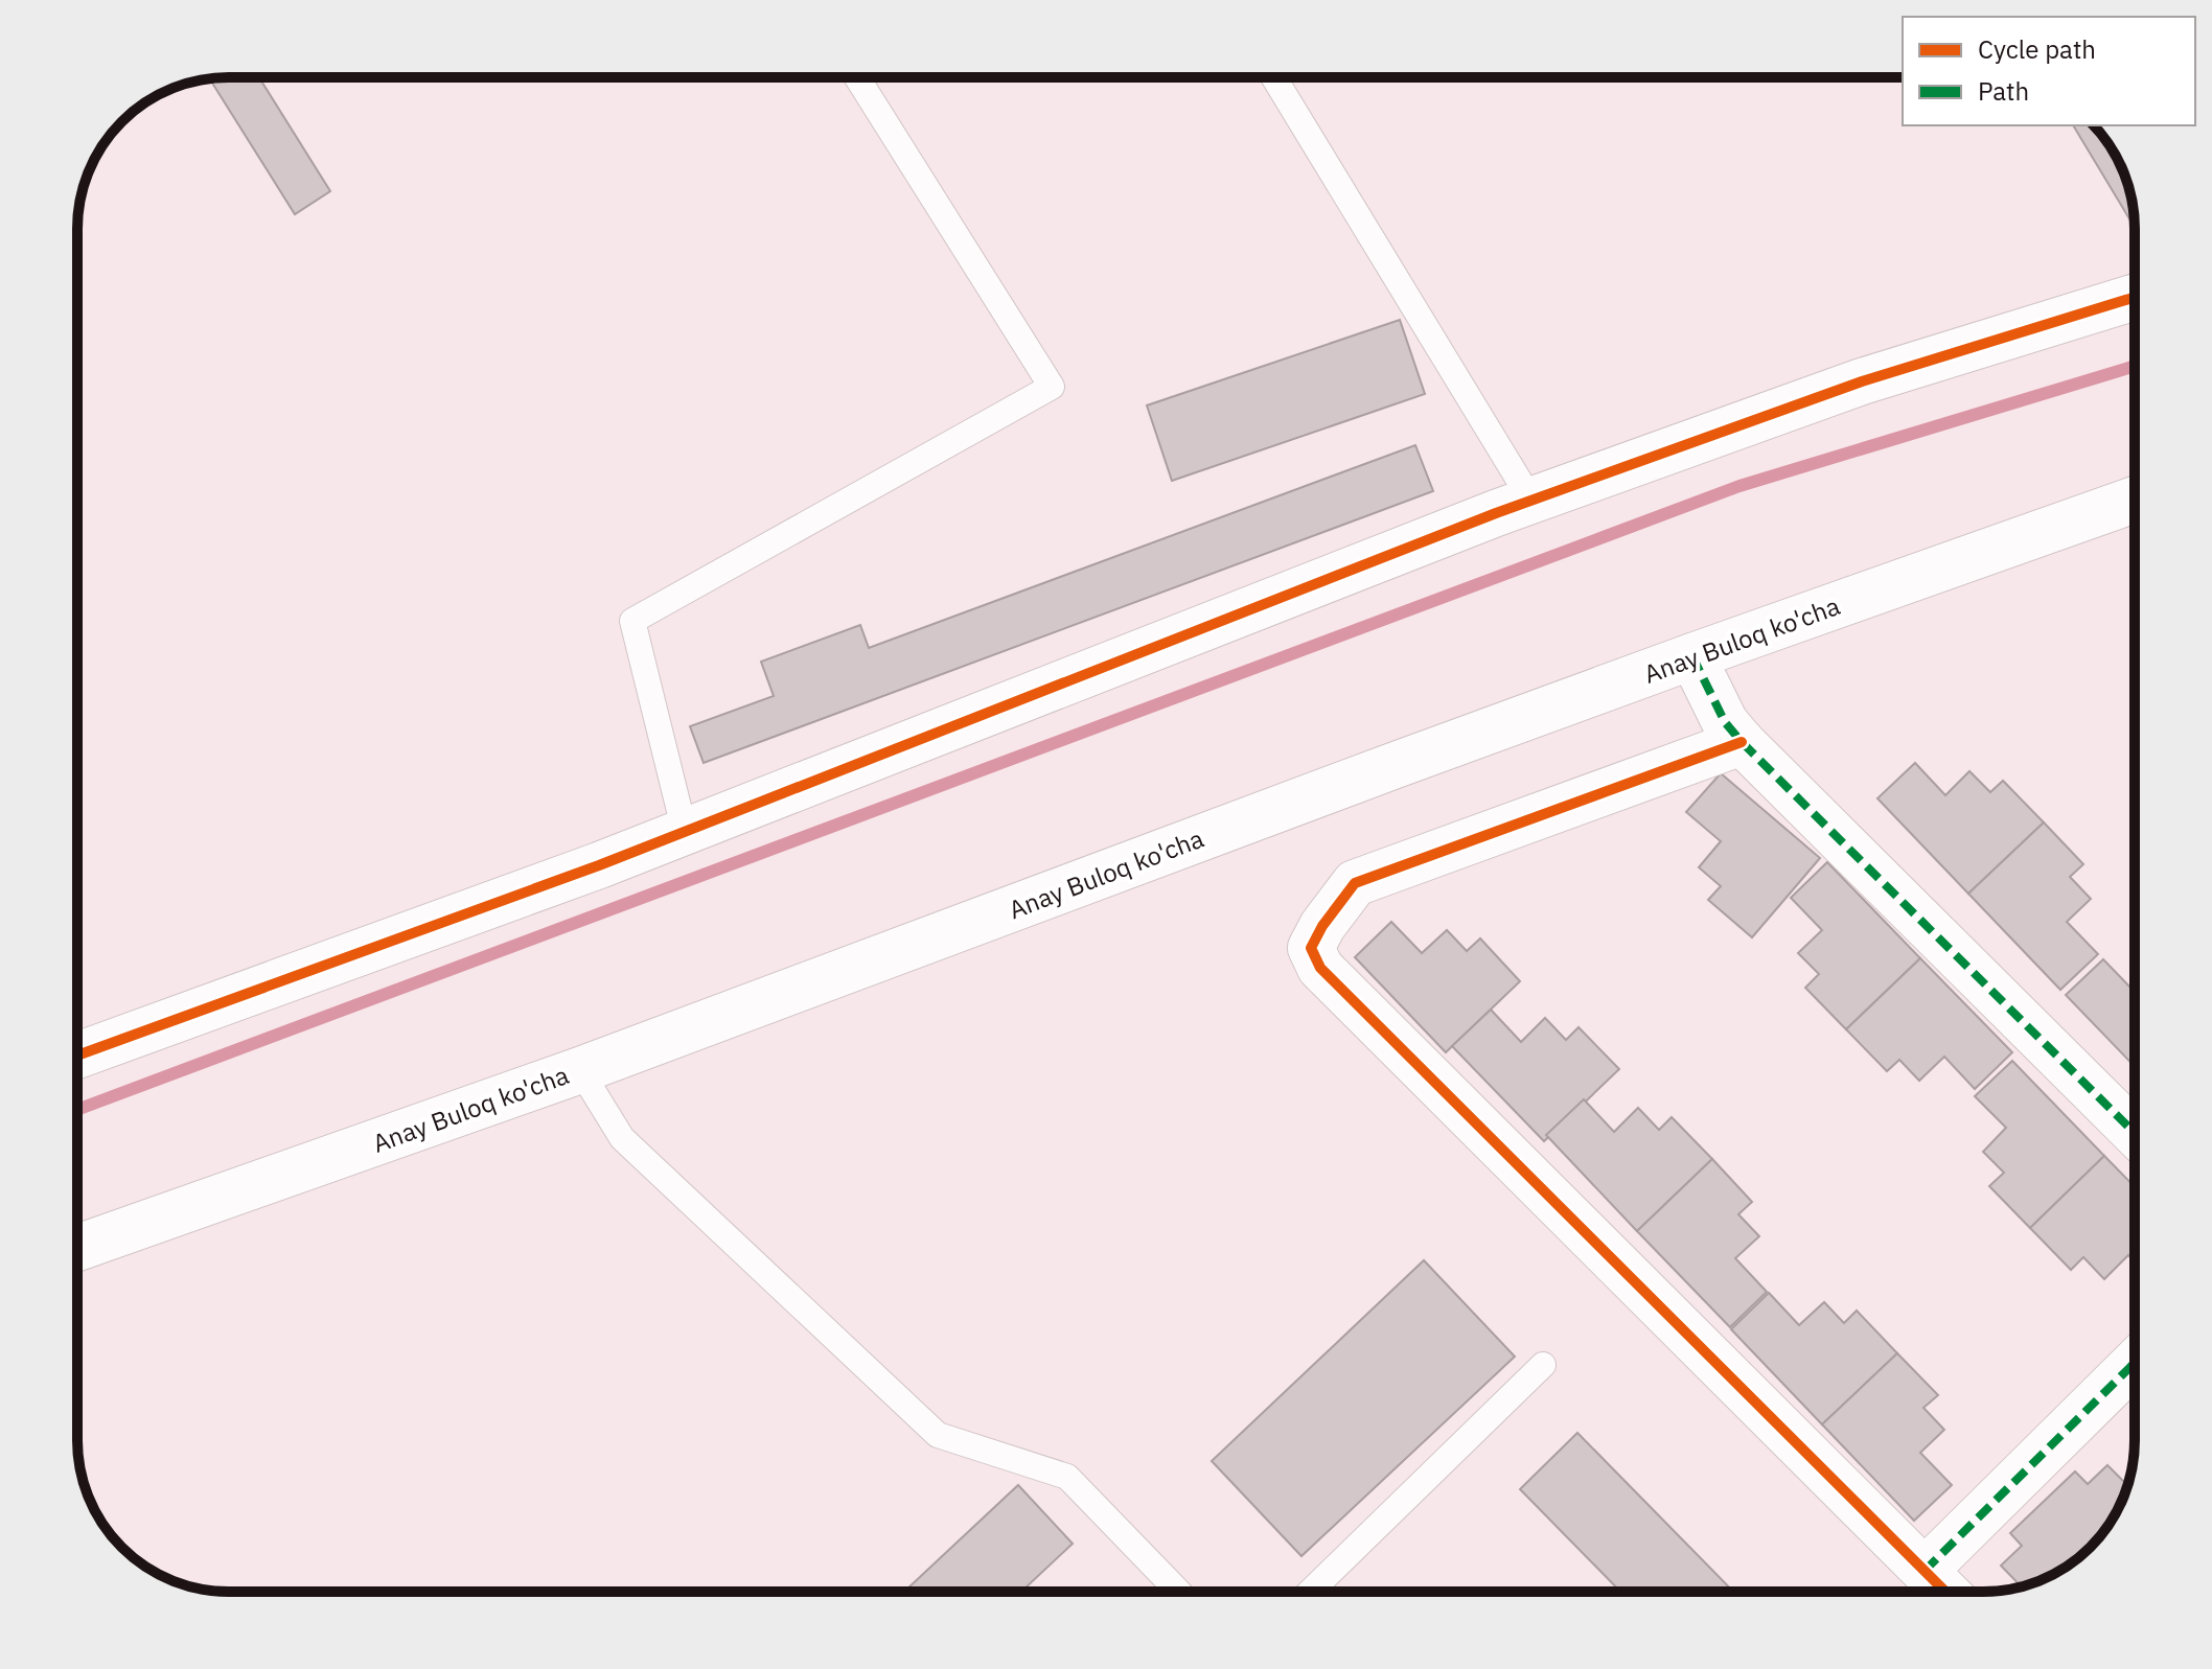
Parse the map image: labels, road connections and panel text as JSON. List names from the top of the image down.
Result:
{
  "streets": {
    "street": ["Anay Buloq ko'cha"]
  },
  "legend": ["Cycle path", "Path"]
}
